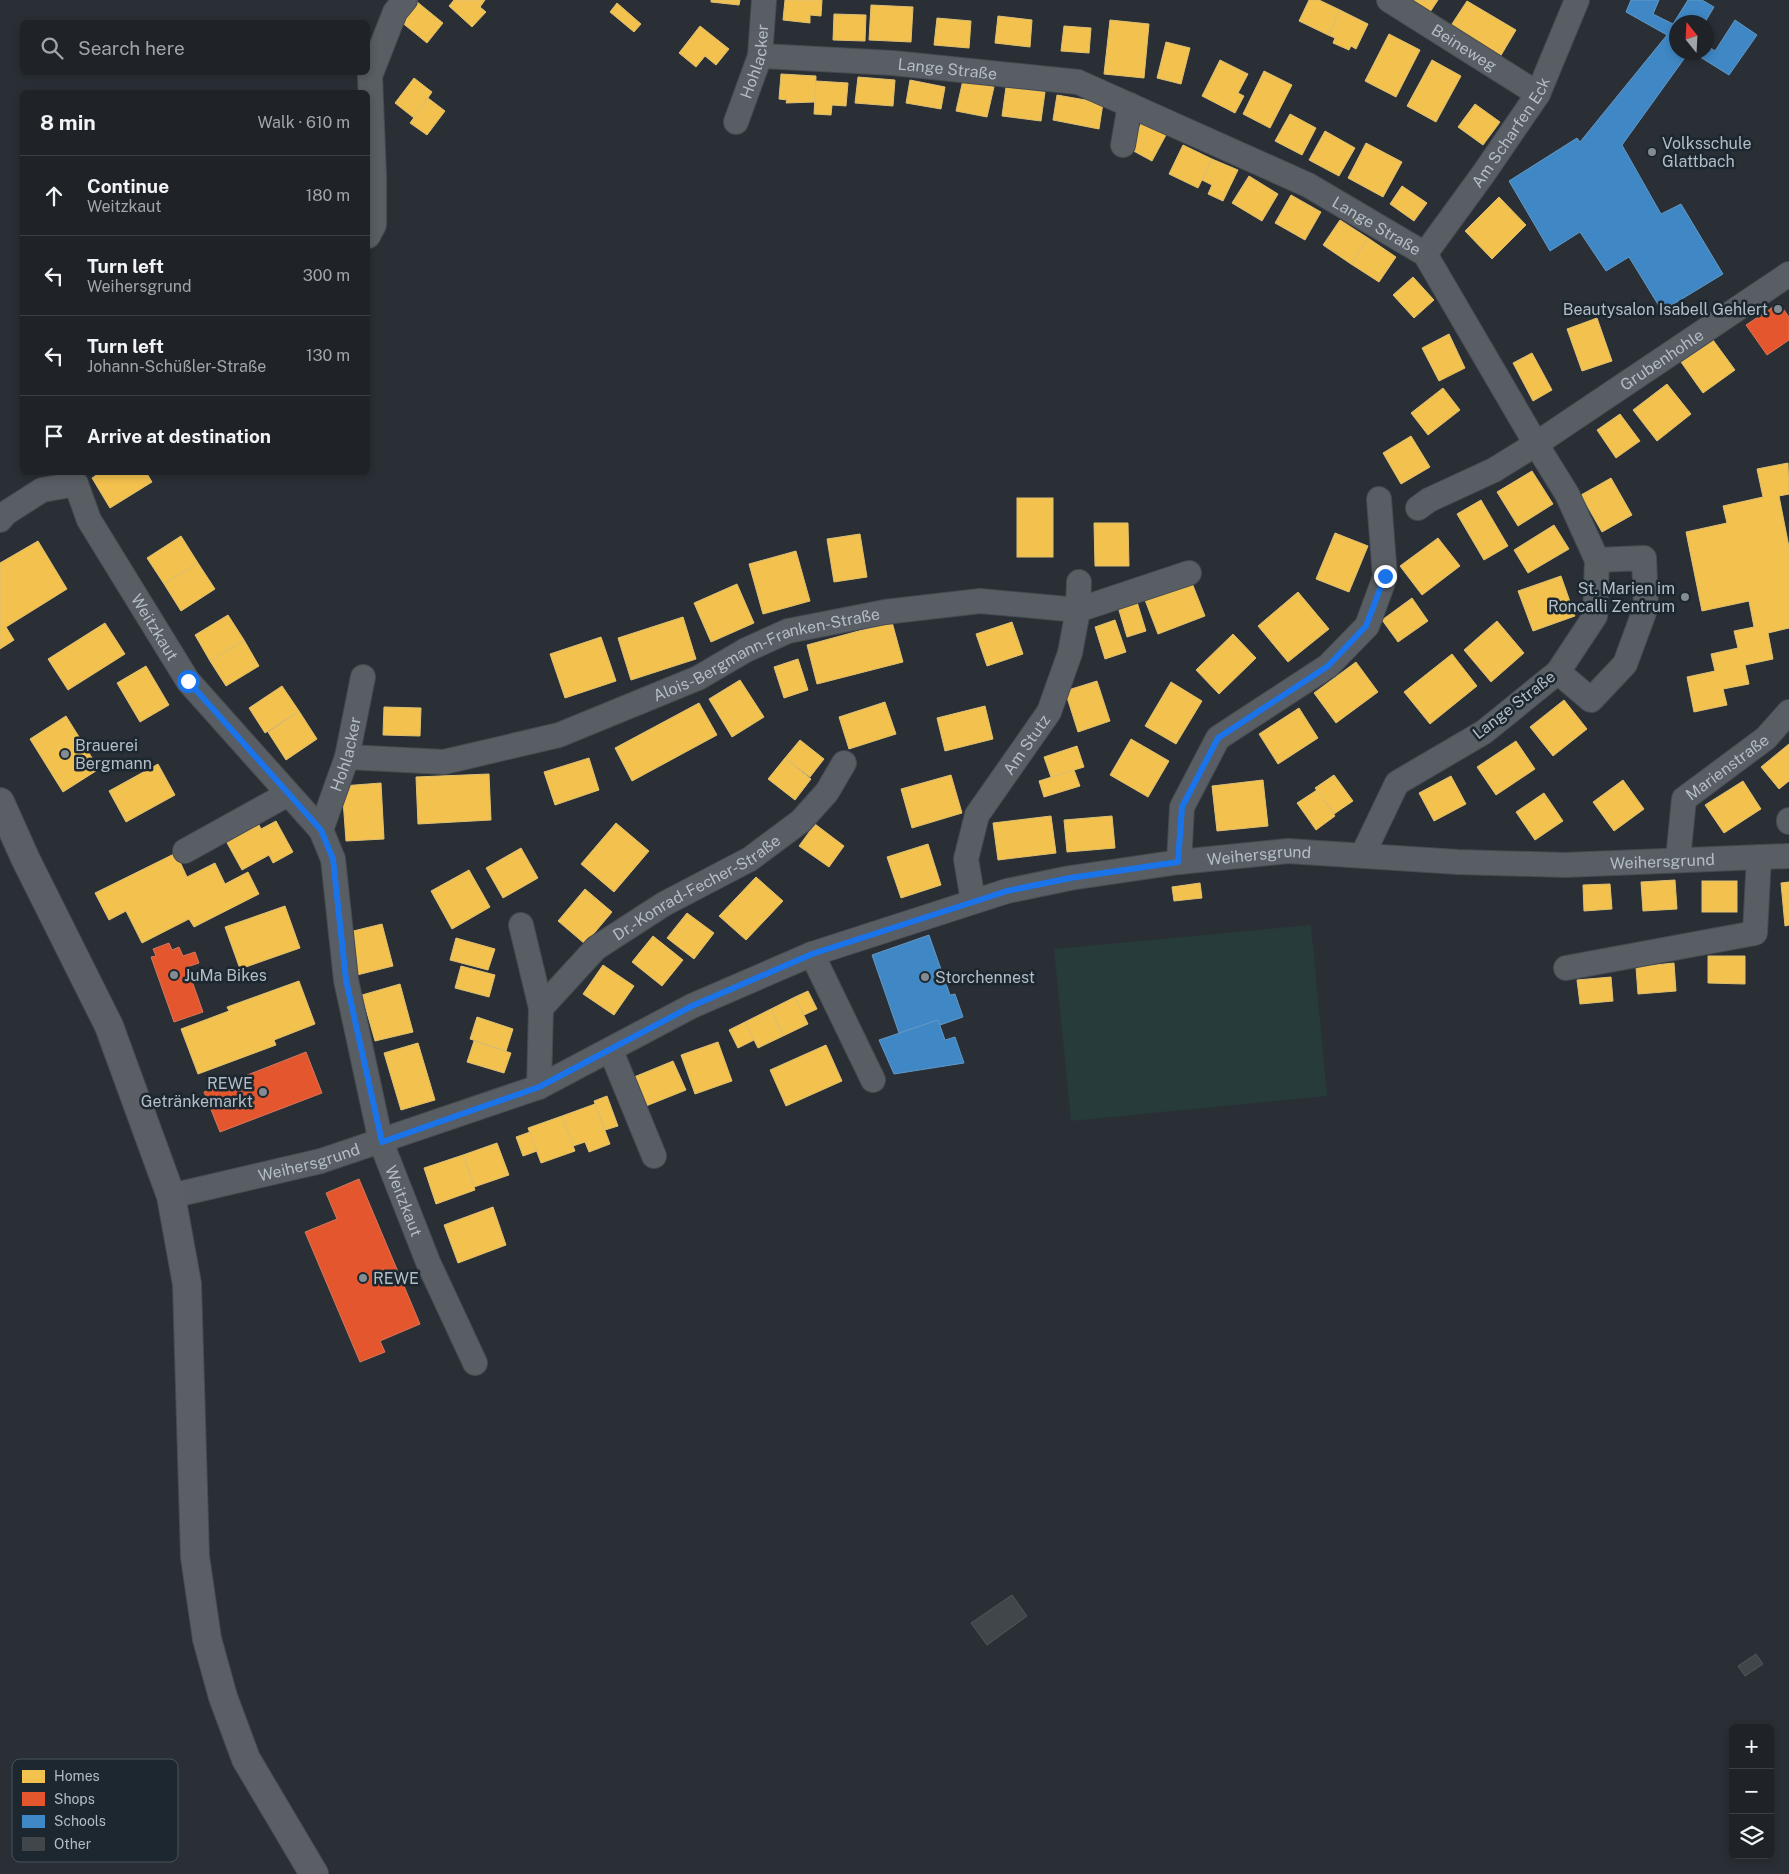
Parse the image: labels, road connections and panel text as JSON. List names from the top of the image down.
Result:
{
  "streets": {
    "street": [
      "Beineweg",
      "Hohlacker",
      "Lange Straße",
      "Am Scharfen Eck",
      "Grubenhohle",
      "Weitzkaut",
      "Alois-Bergmann-Franken-Straße",
      "Am Stutz",
      "Marienstraße",
      "Weihersgrund",
      "Dr.-Konrad-Fecher-Straße"
    ]
  },
  "crossings": [
    ["Beineweg", "Am Scharfen Eck"],
    ["Hohlacker", "Lange Straße"],
    ["Hohlacker", "Weitzkaut"],
    ["Hohlacker", "Alois-Bergmann-Franken-Straße"],
    ["Lange Straße", "Am Scharfen Eck"],
    ["Lange Straße", "Grubenhohle"],
    ["Lange Straße", "Weihersgrund"],
    ["Weitzkaut", "Weihersgrund"],
    ["Alois-Bergmann-Franken-Straße", "Am Stutz"],
    ["Am Stutz", "Weihersgrund"],
    ["Marienstraße", "Weihersgrund"]
  ],
  "places": [
    "Volksschule Glattbach",
    "Beautysalon Isabell Gehlert",
    "St. Marien im Roncalli Zentrum",
    "Brauerei Bergmann",
    "JuMa Bikes",
    "Storchennest",
    "REWE Getränkemarkt",
    "REWE"
  ],
  "legend": [
    "Homes",
    "Shops",
    "Schools",
    "Other"
  ],
  "north": "top",
  "page": {
    "search": "Search here",
    "heading": ["8 min", "Walk · 610 m"],
    "list": [
      ["Continue", "Weitzkaut", "180 m"],
      ["Turn left", "Weihersgrund", "300 m"],
      ["Turn left", "Johann-Schüßler-Straße", "130 m"],
      "Arrive at destination"
    ],
    "map_buttons": ["+", "−"]
  }
}
